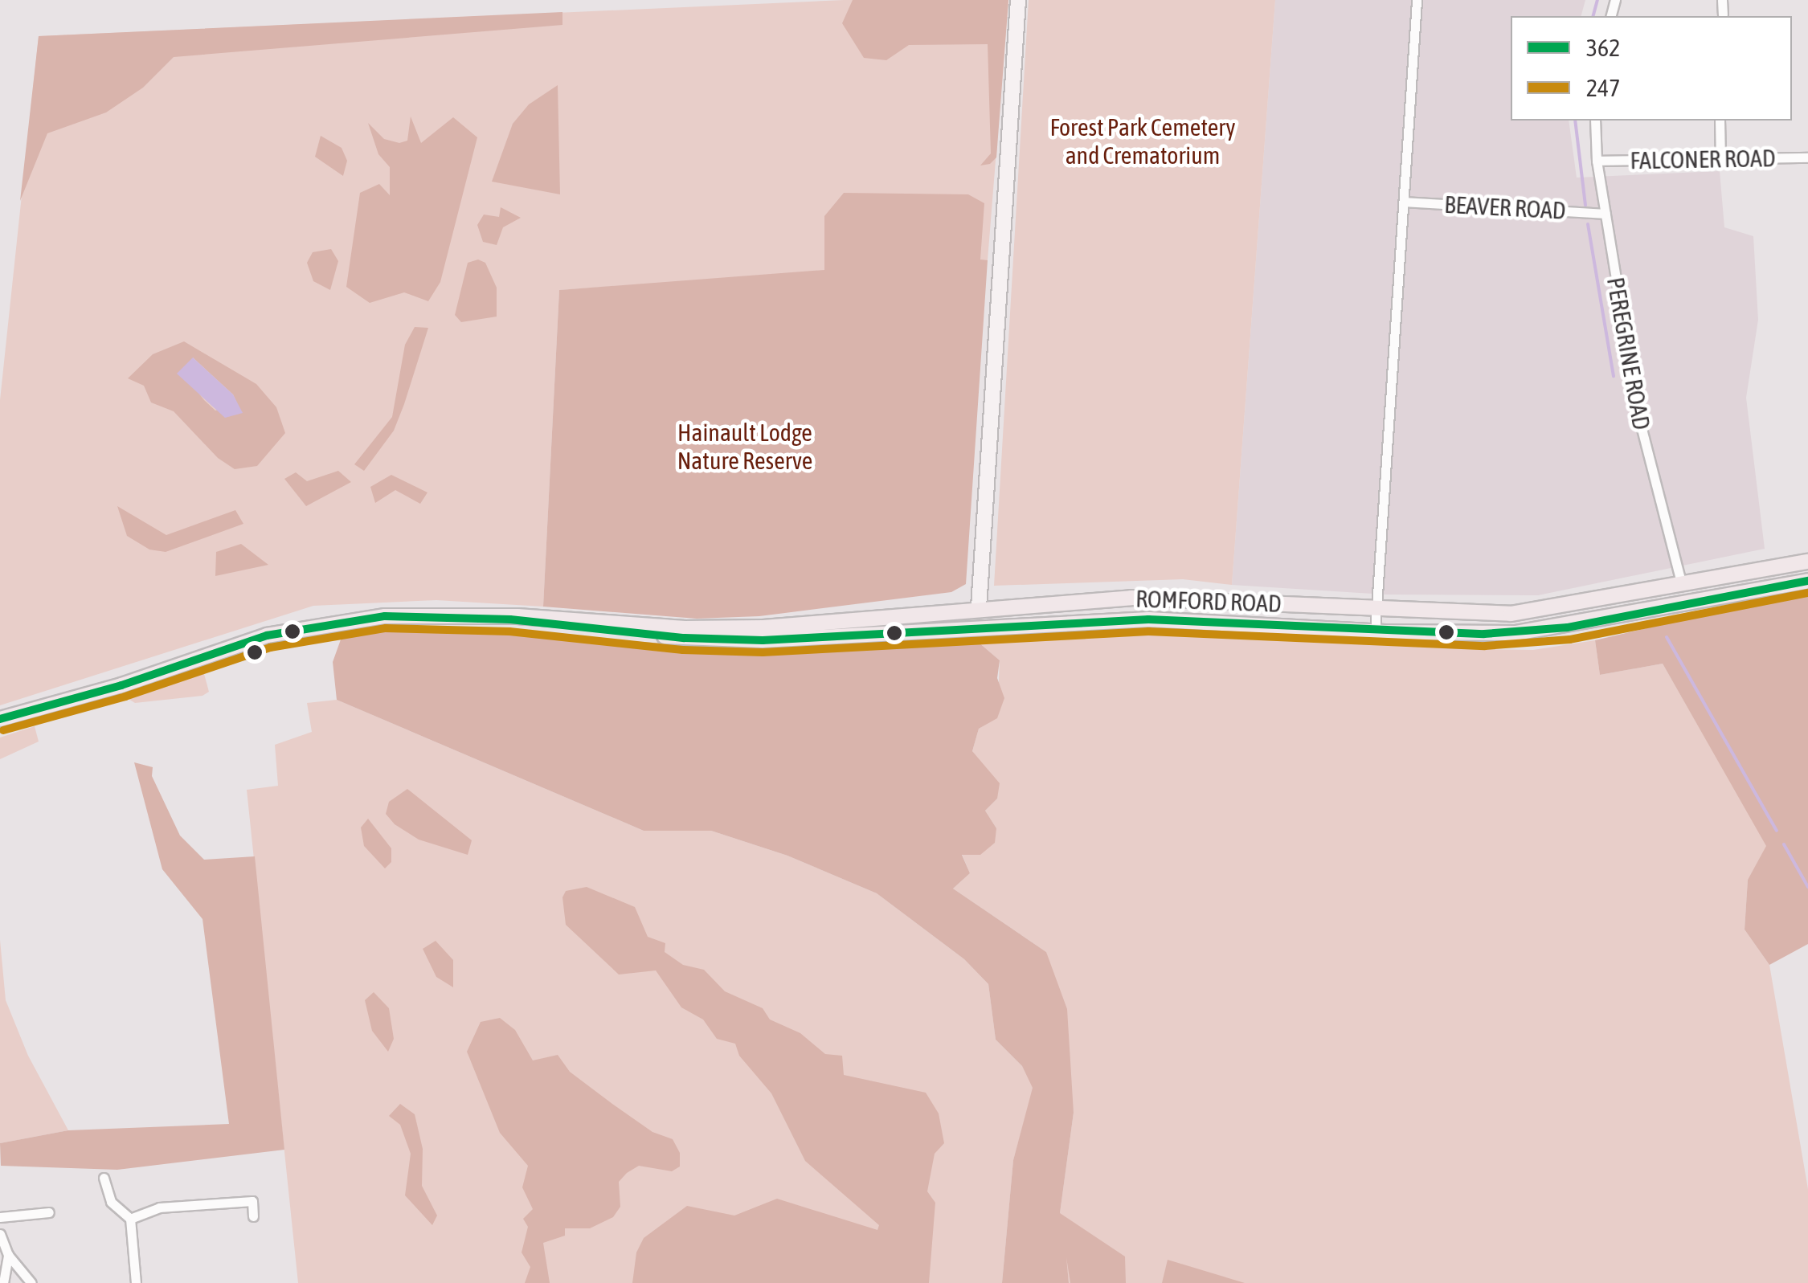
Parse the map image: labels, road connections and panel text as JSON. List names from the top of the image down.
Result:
{
  "streets": {
    "main road": ["ROMFORD ROAD"],
    "street": ["FALCONER ROAD", "BEAVER ROAD", "PEREGRINE ROAD"]
  },
  "crossings": [
    ["FALCONER ROAD", "PEREGRINE ROAD"],
    ["BEAVER ROAD", "PEREGRINE ROAD"],
    ["PEREGRINE ROAD", "ROMFORD ROAD"]
  ],
  "parks": ["Forest Park Cemetery and Crematorium", "Hainault Lodge Nature Reserve"],
  "lines": ["transit line 362", "transit line 247"],
  "legend": ["362", "247"]
}
